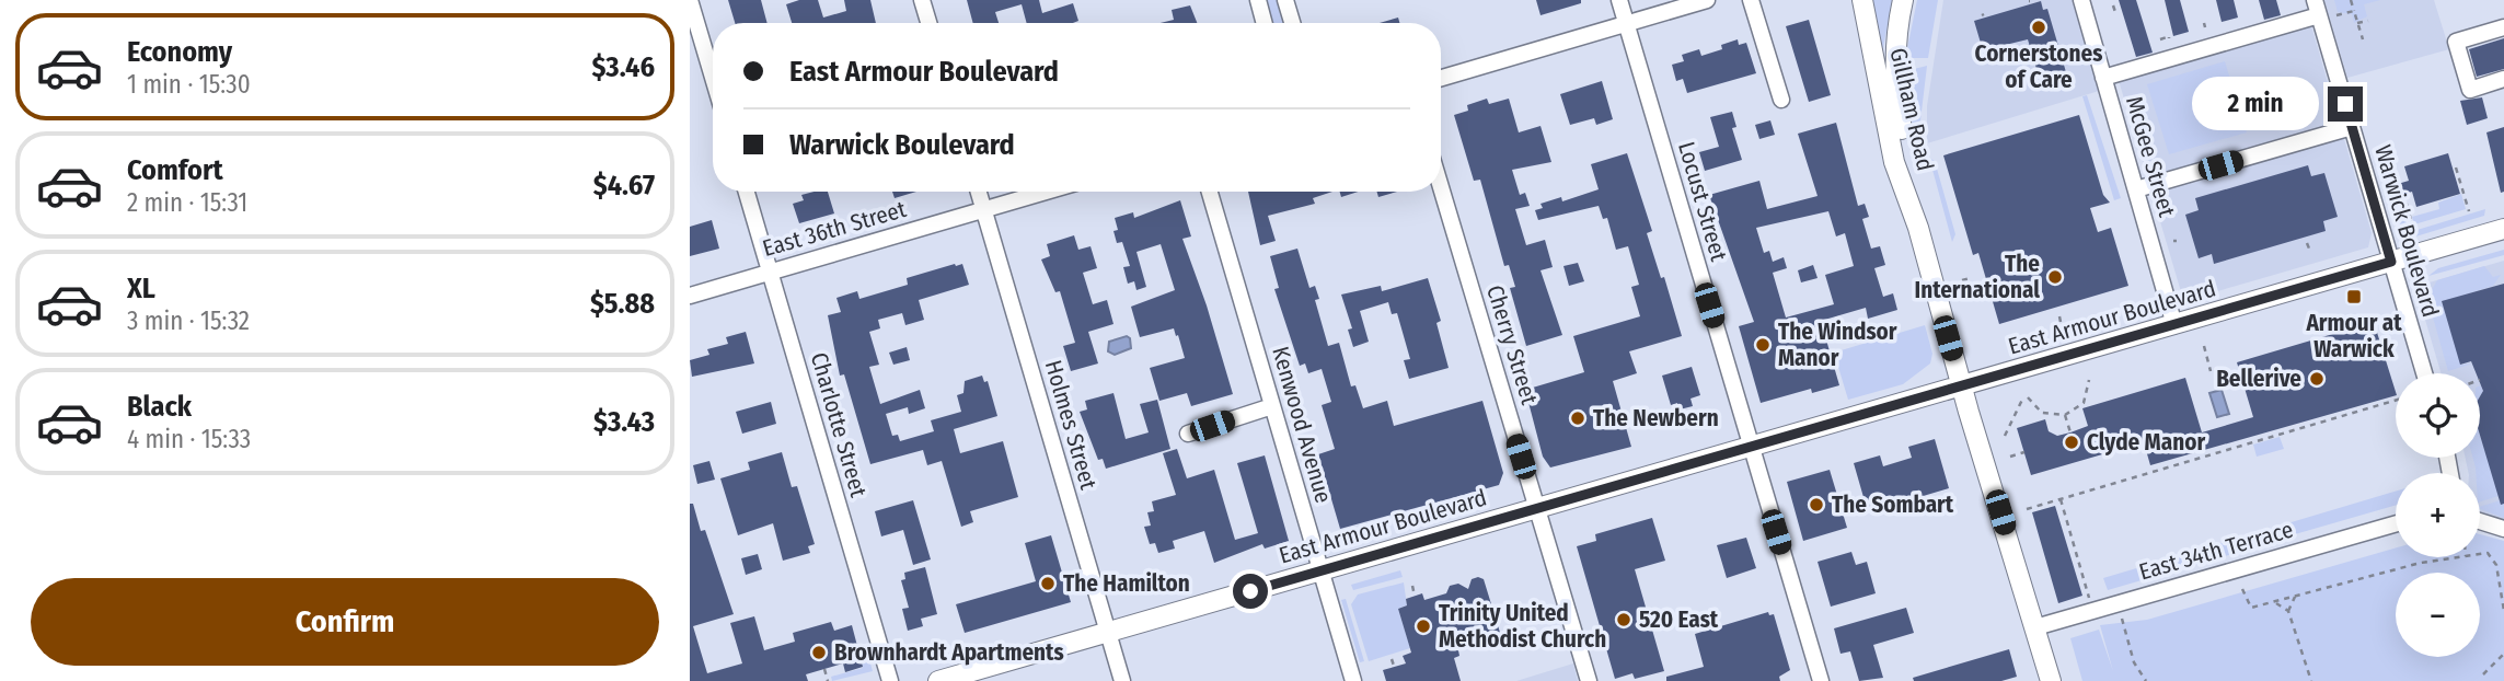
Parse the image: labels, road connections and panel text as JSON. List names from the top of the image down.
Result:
{
  "streets": {
    "main road": ["Gillham Road", "East Armour Boulevard"],
    "street": [
      "McGee Street",
      "Locust Street",
      "East 36th Street",
      "Warwick Boulevard",
      "Cherry Street",
      "Charlotte Street",
      "Holmes Street",
      "Kenwood Avenue",
      "East 34th Terrace"
    ]
  },
  "crossings": [
    ["Gillham Road", "East Armour Boulevard"],
    ["Gillham Road", "East 34th Terrace"],
    ["McGee Street", "East Armour Boulevard"],
    ["Locust Street", "East Armour Boulevard"],
    ["East 36th Street", "Charlotte Street"],
    ["East 36th Street", "Holmes Street"],
    ["Warwick Boulevard", "East Armour Boulevard"],
    ["East Armour Boulevard", "Cherry Street"],
    ["East Armour Boulevard", "Holmes Street"],
    ["East Armour Boulevard", "Kenwood Avenue"]
  ],
  "places": {
    "other": [
      "Cornerstones of Care",
      "The International",
      "The Windsor Manor",
      "Bellerive",
      "The Newbern",
      "Clyde Manor",
      "The Sombart",
      "The Hamilton",
      "520 East",
      "Trinity United Methodist Church",
      "Brownhardt Apartments"
    ],
    "transit": ["Armour at Warwick"]
  },
  "page": {
    "list": [
      {
        "name": "Economy",
        "note": "1 min · 15:30",
        "value": "$3.46"
      },
      {
        "name": "Comfort",
        "note": "2 min · 15:31",
        "value": "$4.67"
      },
      {
        "name": "XL",
        "note": "3 min · 15:32",
        "value": "$5.88"
      },
      {
        "name": "Black",
        "note": "4 min · 15:33",
        "value": "$3.43"
      }
    ],
    "banner": ["East Armour Boulevard", "Warwick Boulevard"],
    "bubble": "2 min",
    "map_buttons": ["+", "−"],
    "buttons": "Confirm"
  }
}
